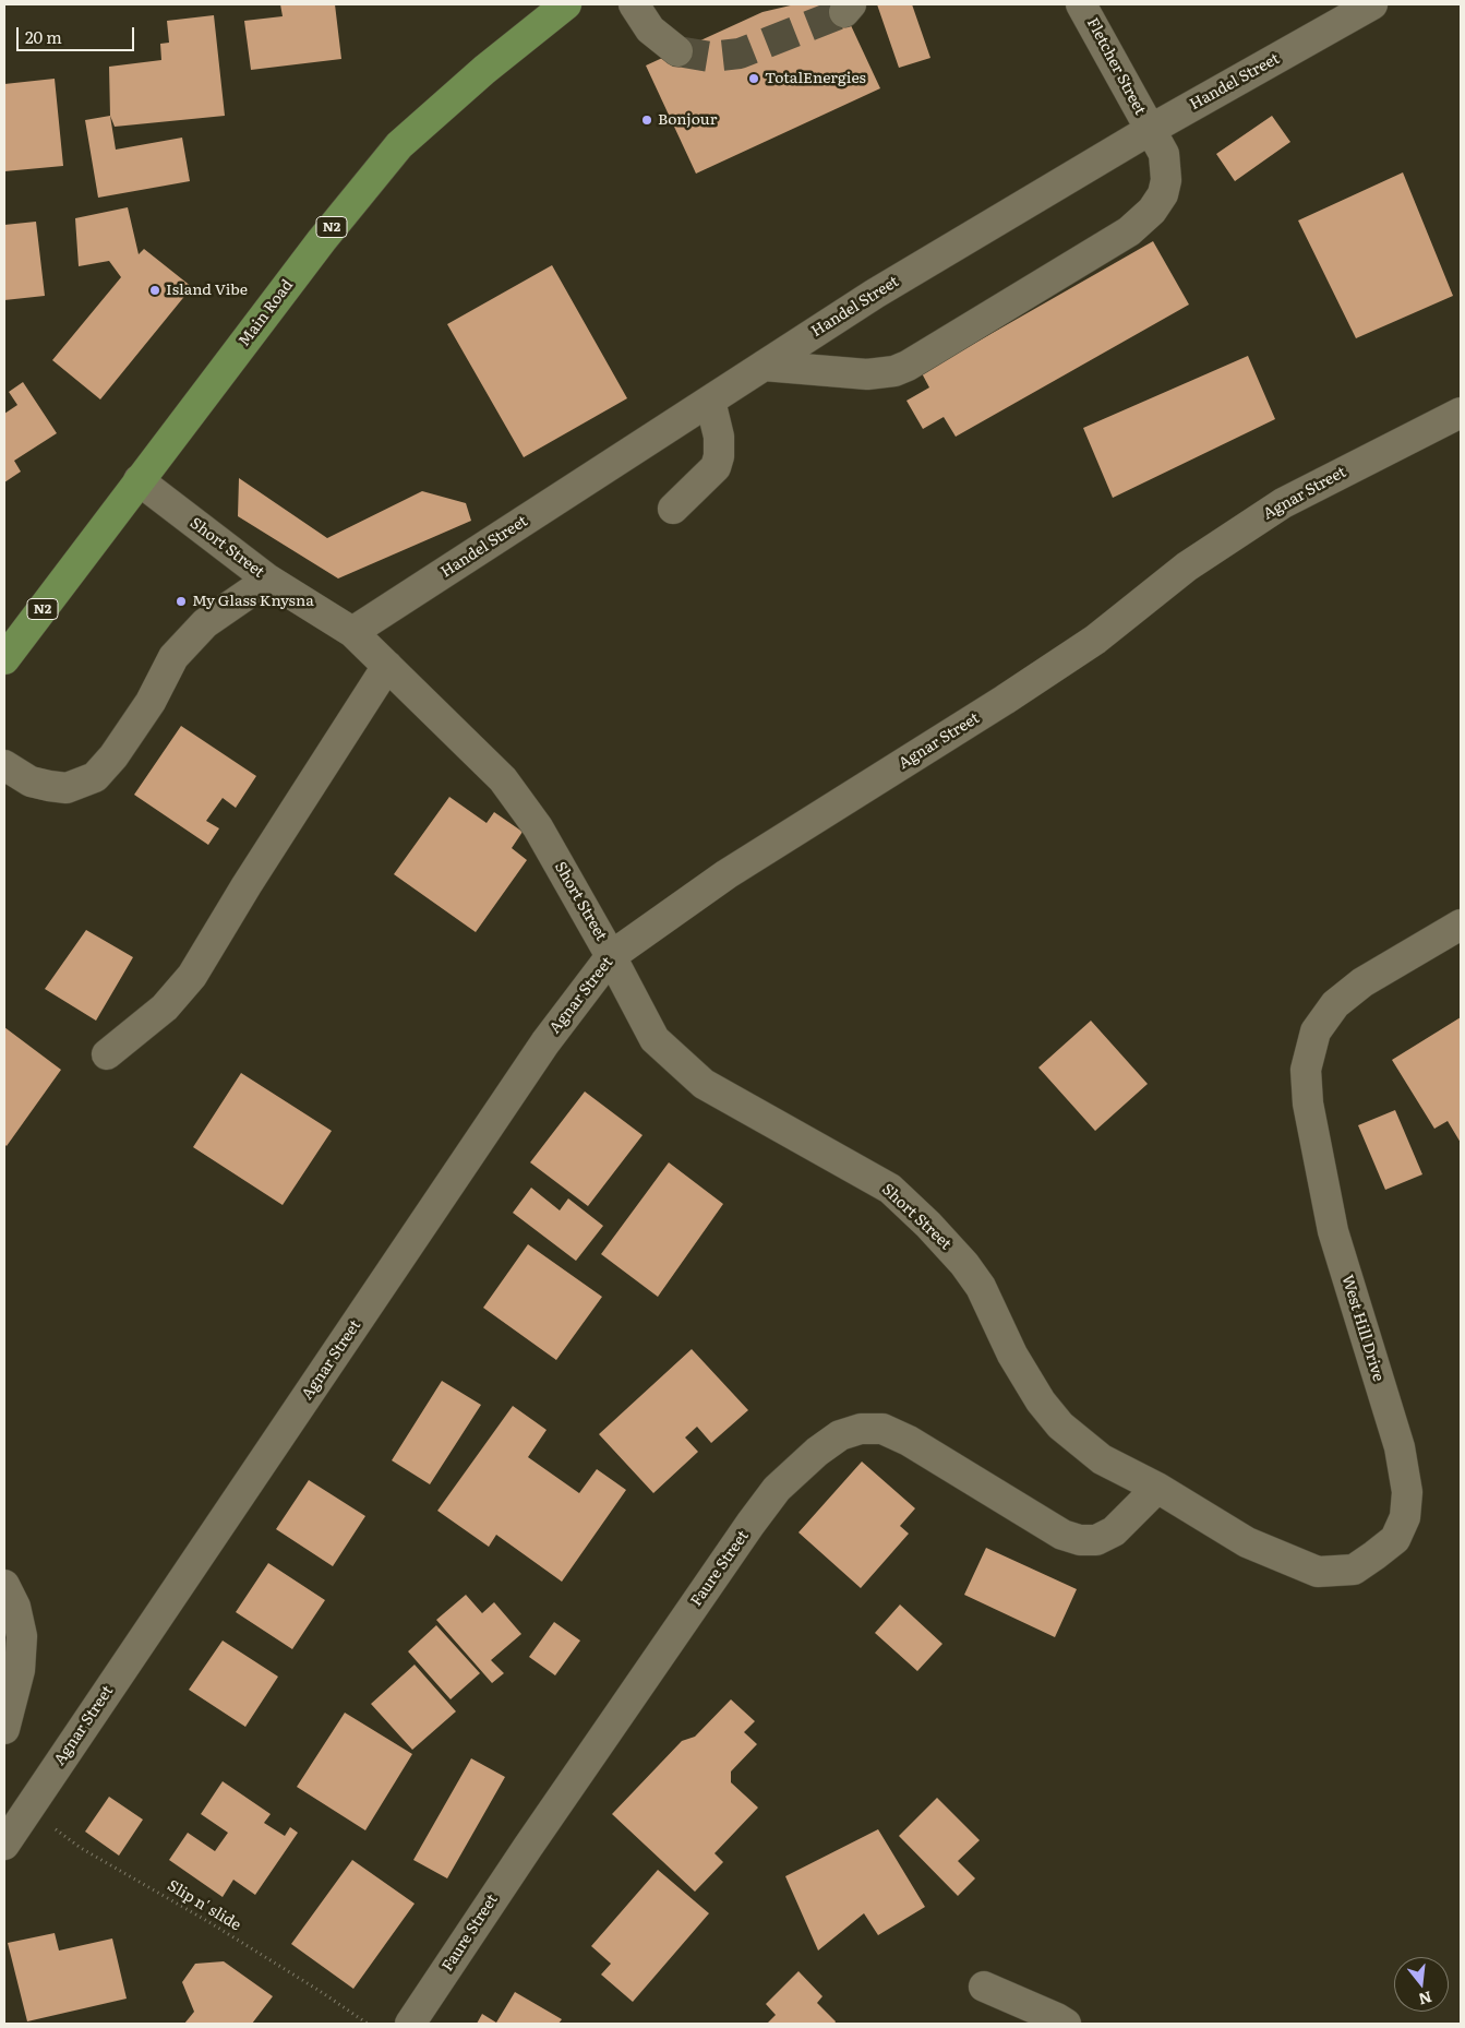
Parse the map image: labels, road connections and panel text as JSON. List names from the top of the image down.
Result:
{
  "streets": {
    "highway": ["N2", "Main Road"],
    "street": [
      "Fletcher Street",
      "Handel Street",
      "Agnar Street",
      "Short Street",
      "West Hill Drive",
      "Faure Street"
    ],
    "path": ["Slip n' slide"]
  },
  "crossings": [
    ["Fletcher Street", "Handel Street"],
    ["Handel Street", "Short Street"],
    ["Main Road", "Short Street"],
    ["Agnar Street", "Short Street"],
    ["Agnar Street", "Slip n' slide"],
    ["Short Street", "West Hill Drive"],
    ["Short Street", "Faure Street"],
    ["West Hill Drive", "Faure Street"]
  ],
  "places": [
    "TotalEnergies",
    "Bonjour",
    "Island Vibe",
    "My Glass Knysna"
  ],
  "scale_bar": "20 m",
  "north": "bottom"
}
